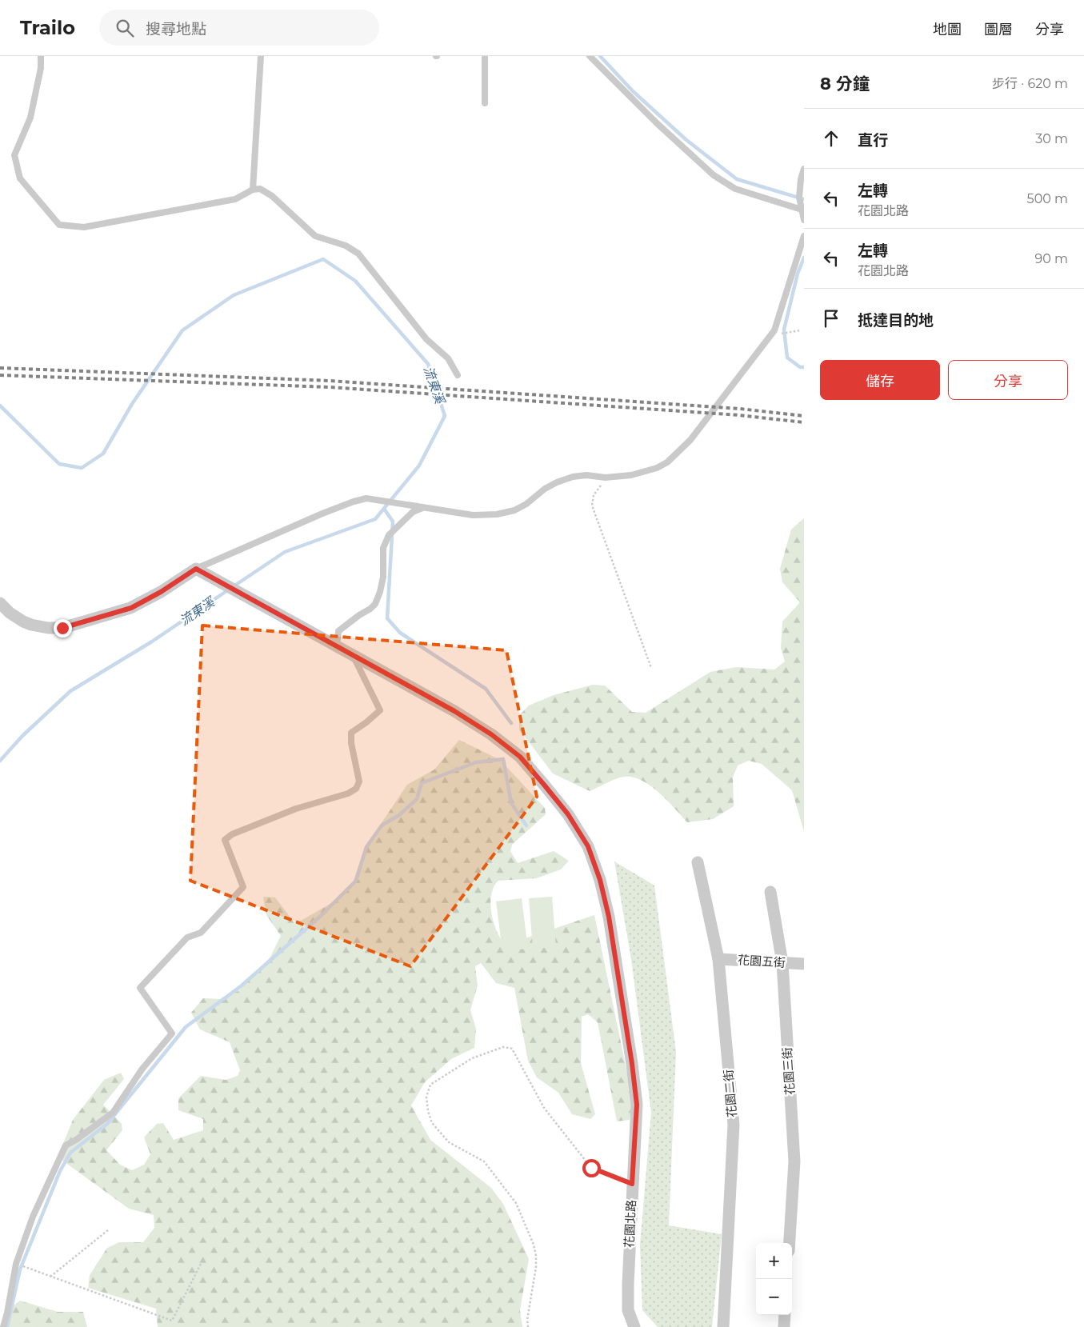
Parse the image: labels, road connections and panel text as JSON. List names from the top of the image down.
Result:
{
  "streets": {
    "street": [
      "花園五街",
      "花園三街",
      "花園二街",
      "花園北路"
    ]
  },
  "crossings": [
    ["花園五街", "花園三街"],
    ["花園五街", "花園二街"]
  ],
  "water": ["流東溪"],
  "page": {
    "header": "Trailo",
    "search": "搜尋地點",
    "nav": ["地圖", "圖層", "分享"],
    "heading": ["8 分鐘", "步行 · 620 m"],
    "list": [
      ["直行", "30 m"],
      ["左轉", "花園北路", "500 m"],
      ["左轉", "花園北路", "90 m"],
      "抵達目的地"
    ],
    "buttons": ["儲存", "分享"],
    "map_buttons": ["+", "−"]
  }
}
